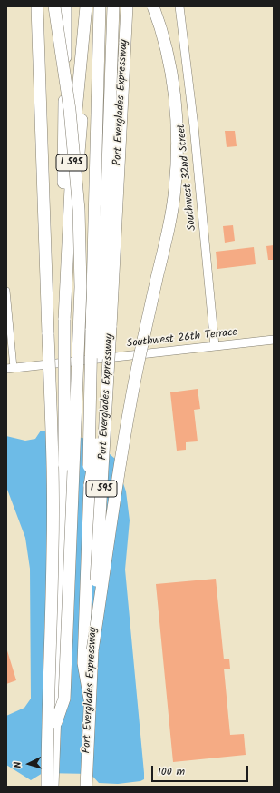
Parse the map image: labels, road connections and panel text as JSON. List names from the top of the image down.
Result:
{
  "streets": {
    "highway": ["Port Everglades Expressway", "I 595"],
    "street": ["Southwest 32nd Street", "Southwest 26th Terrace"]
  },
  "crossings": [
    ["Southwest 32nd Street", "Southwest 26th Terrace"]
  ],
  "scale_bar": "100 m",
  "north": "left"
}
